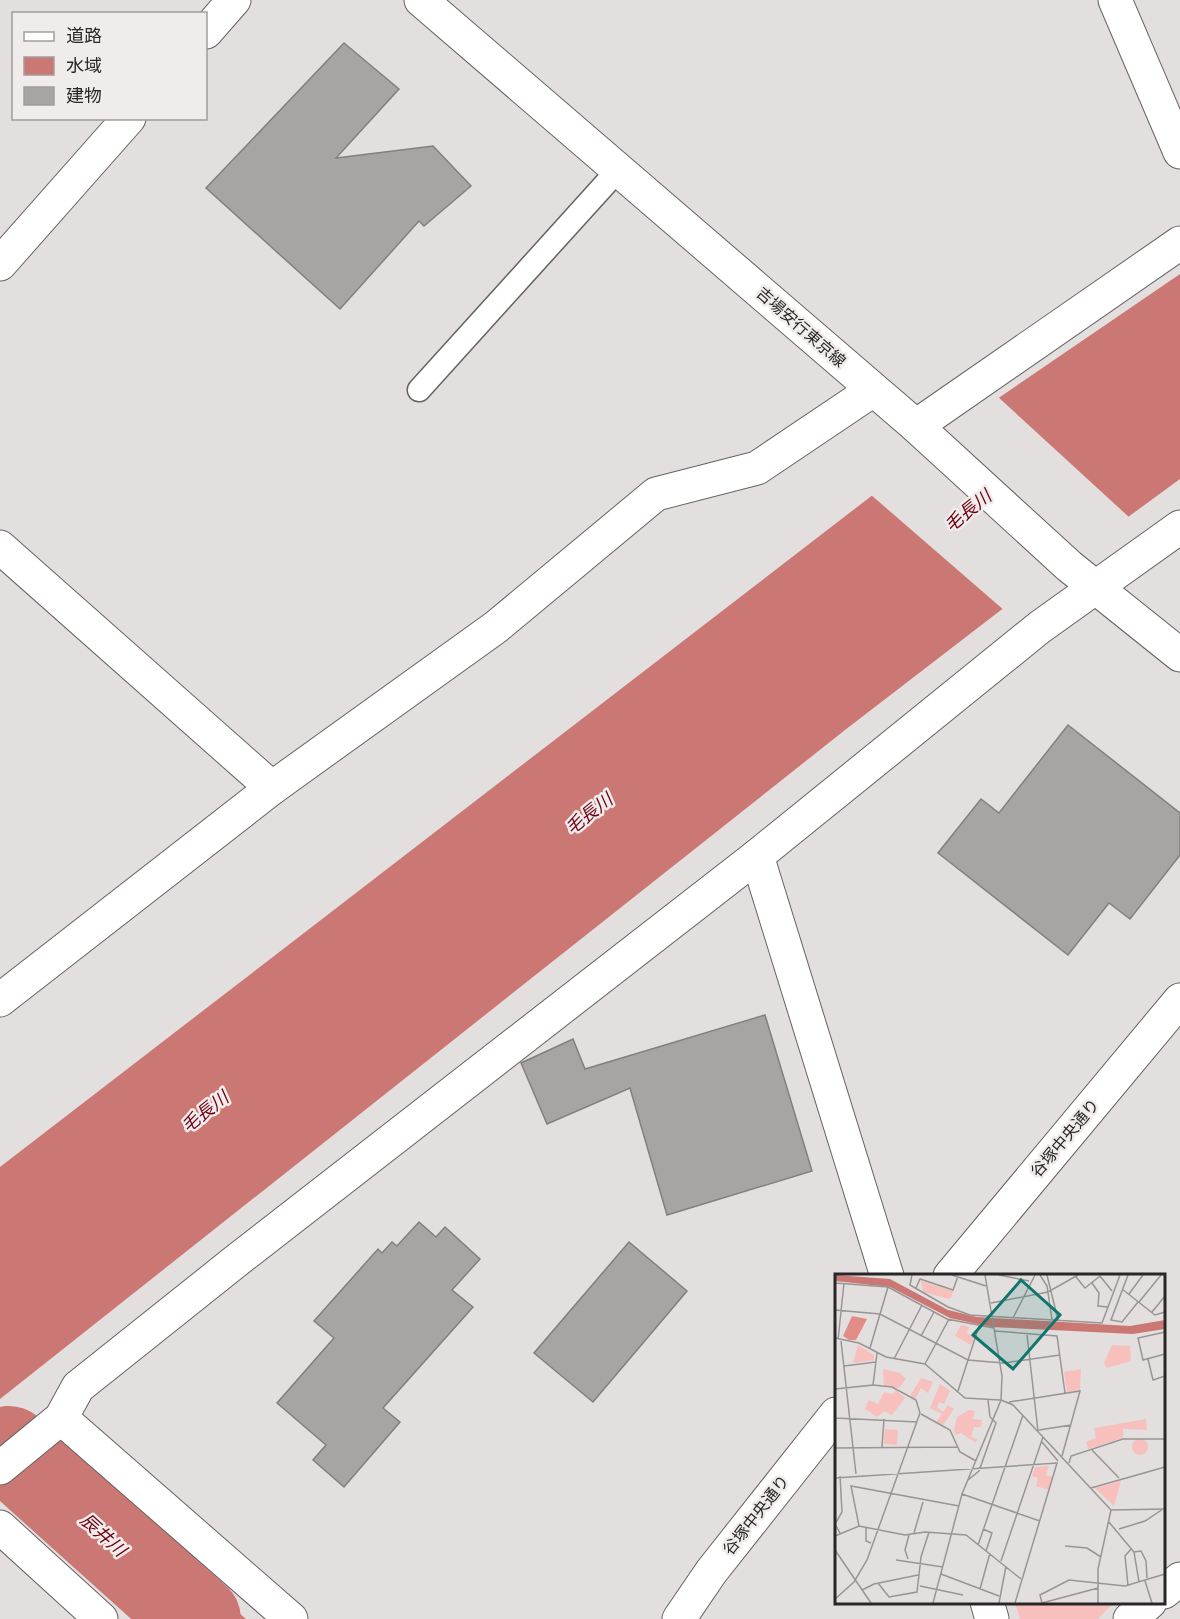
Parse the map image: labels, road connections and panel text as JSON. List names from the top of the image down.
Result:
{
  "streets": {
    "street": ["吉場安行東京線", "谷塚中央通り"]
  },
  "water": ["毛長川", "辰井川"],
  "legend": ["道路", "水域", "建物"]
}
